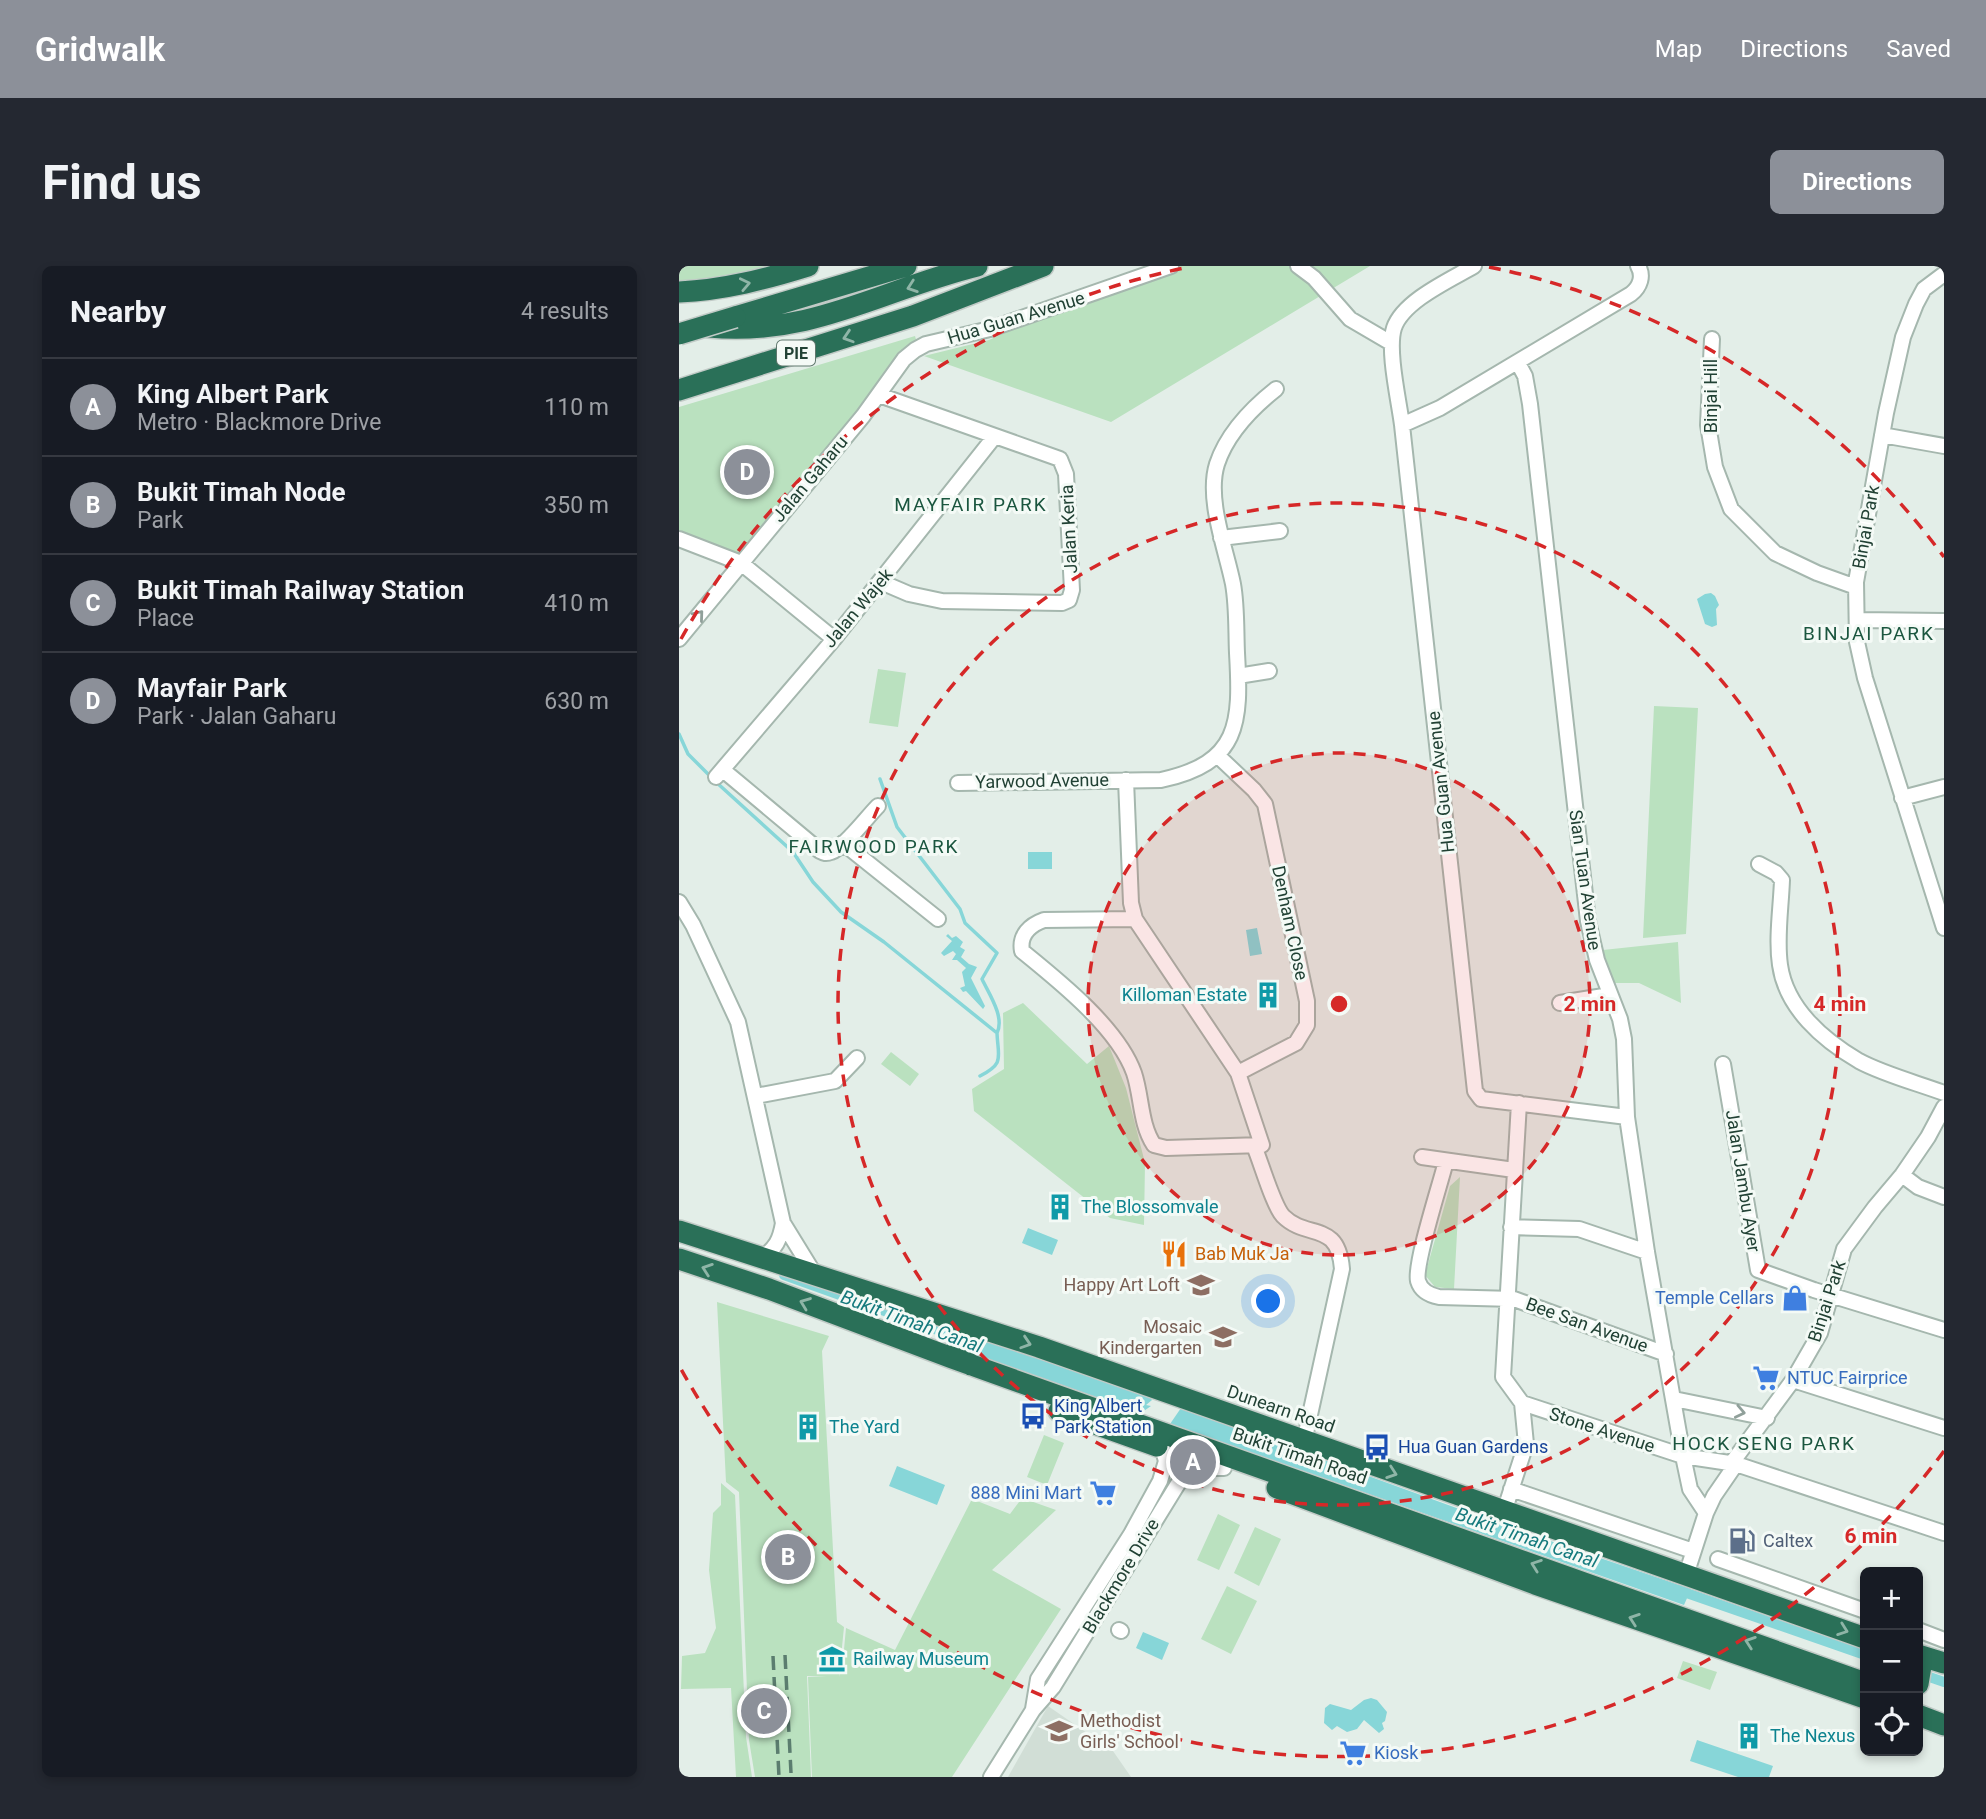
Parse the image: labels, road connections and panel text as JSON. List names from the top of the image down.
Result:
{
  "streets": {
    "highway": ["PIE", "Dunearn Road", "Bukit Timah Road"],
    "street": [
      "Hua Guan Avenue",
      "Binjai Hill",
      "Jalan Gaharu",
      "Binjai Park",
      "Jalan Keria",
      "Jalan Wajek",
      "Yarwood Avenue",
      "Sian Tuan Avenue",
      "Denham Close",
      "Jalan Jambu Ayer",
      "Bee San Avenue",
      "Stone Avenue",
      "Blackmore Drive"
    ]
  },
  "crossings": [
    ["Hua Guan Avenue", "Jalan Gaharu"],
    ["Hua Guan Avenue", "Jalan Keria"],
    ["Hua Guan Avenue", "Sian Tuan Avenue"],
    ["Binjai Hill", "Binjai Park"],
    ["Jalan Gaharu", "Jalan Keria"],
    ["Binjai Park", "Sian Tuan Avenue"],
    ["Binjai Park", "Jalan Jambu Ayer"],
    ["Binjai Park", "Dunearn Road"],
    ["Binjai Park", "Stone Avenue"],
    ["Jalan Keria", "Jalan Wajek"],
    ["Yarwood Avenue", "Denham Close"],
    ["Yarwood Avenue", "Dunearn Road"],
    ["Sian Tuan Avenue", "Bee San Avenue"],
    ["Sian Tuan Avenue", "Stone Avenue"]
  ],
  "one_way": ["Bukit Timah Road"],
  "districts": [
    "MAYFAIR PARK",
    "BINJAI PARK",
    "FAIRWOOD PARK",
    "HOCK SENG PARK"
  ],
  "water": ["Bukit Timah Canal"],
  "places": {
    "building": [
      "Killoman Estate",
      "The Blossomvale",
      "The Yard",
      "The Nexus"
    ],
    "restaurant": ["Bab Muk Ja"],
    "school or university": ["Happy Art Loft", "Mosaic Kindergarten", "Methodist Girls' School"],
    "shop": ["Temple Cellars"],
    "supermarket": ["NTUC Fairprice", "888 Mini Mart", "Kiosk"],
    "bus stop": ["King Albert Park Station", "Hua Guan Gardens"],
    "fuel station": ["Caltex"],
    "museum": ["Railway Museum"]
  },
  "page": {
    "header": "Gridwalk",
    "nav": ["Map", "Directions", "Saved"],
    "buttons": "Directions",
    "title": "Find us",
    "heading": ["Nearby", "4 results"],
    "list": [
      {
        "mark": "A",
        "name": "King Albert Park",
        "note": "Metro · Blackmore Drive",
        "value": "110 m"
      },
      {
        "mark": "B",
        "name": "Bukit Timah Node",
        "note": "Park",
        "value": "350 m"
      },
      {
        "mark": "C",
        "name": "Bukit Timah Railway Station",
        "note": "Place",
        "value": "410 m"
      },
      {
        "mark": "D",
        "name": "Mayfair Park",
        "note": "Park · Jalan Gaharu",
        "value": "630 m"
      }
    ],
    "pins": [
      "D",
      "A",
      "B",
      "C"
    ],
    "map_buttons": ["+", "−"]
  },
  "rings": ["2 min", "4 min", "6 min"]
}
